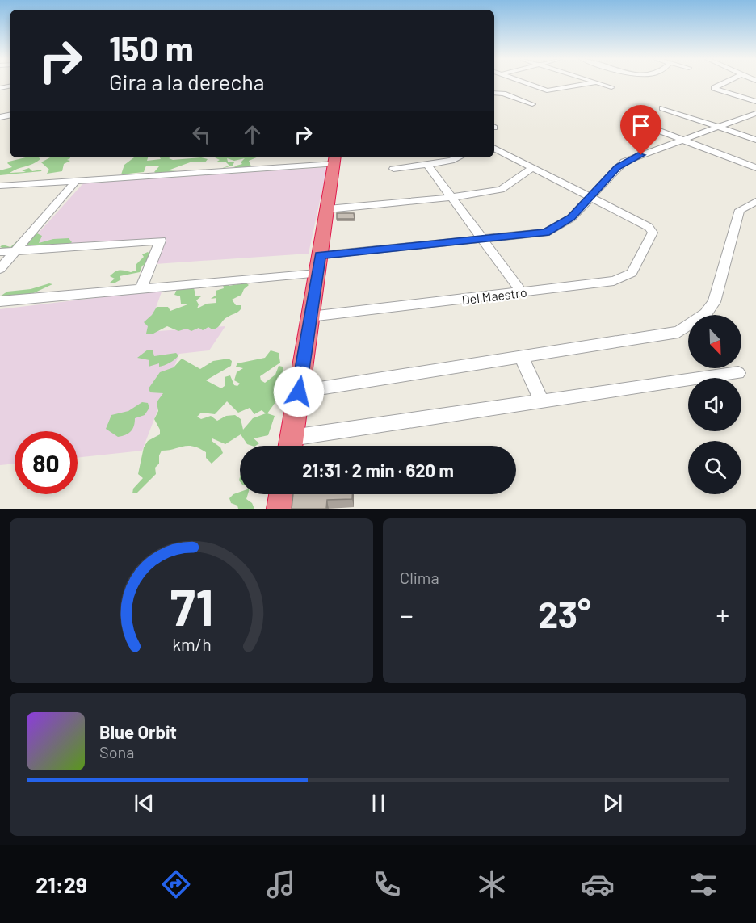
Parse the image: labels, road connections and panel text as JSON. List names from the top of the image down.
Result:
{
  "streets": {
    "street": ["Del Maestro"]
  },
  "north": "bottom right",
  "page": {
    "turn": ["150 m", "Gira a la derecha"],
    "limit": "80",
    "trip": "21:31 · 2 min · 620 m",
    "tile": "Clima",
    "heat": ["−", "23°", "+"],
    "song": ["Blue Orbit", "Sona"],
    "tabs": "21:29",
    "gauge": ["71", "km/h"]
  }
}
